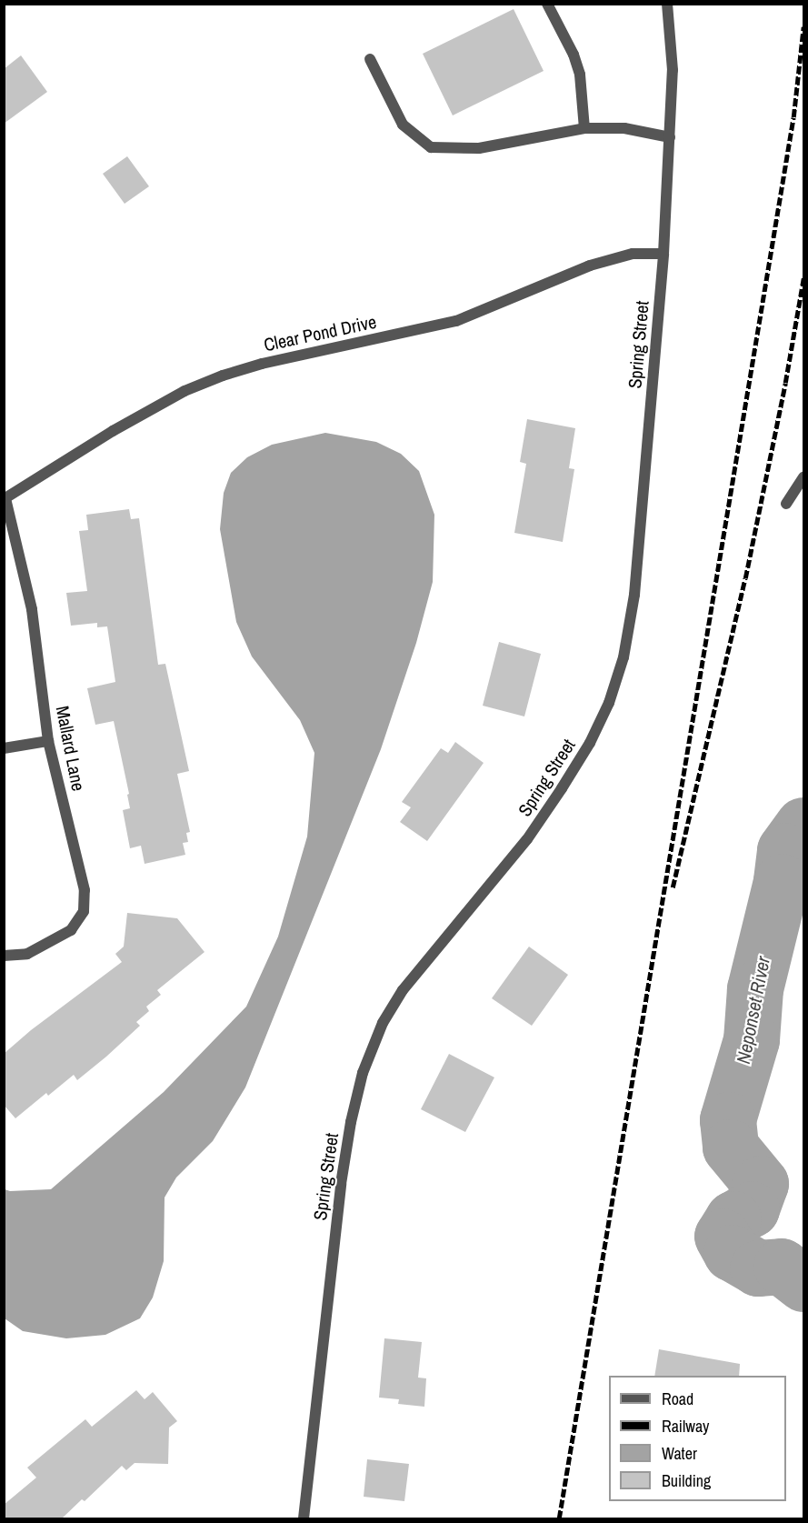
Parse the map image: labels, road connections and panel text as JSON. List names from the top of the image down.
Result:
{
  "streets": {
    "street": ["Clear Pond Drive", "Spring Street", "Mallard Lane"]
  },
  "crossings": [
    ["Clear Pond Drive", "Spring Street"],
    ["Clear Pond Drive", "Mallard Lane"]
  ],
  "water": ["Neponset River"],
  "legend": [
    "Road",
    "Railway",
    "Water",
    "Building"
  ]
}
